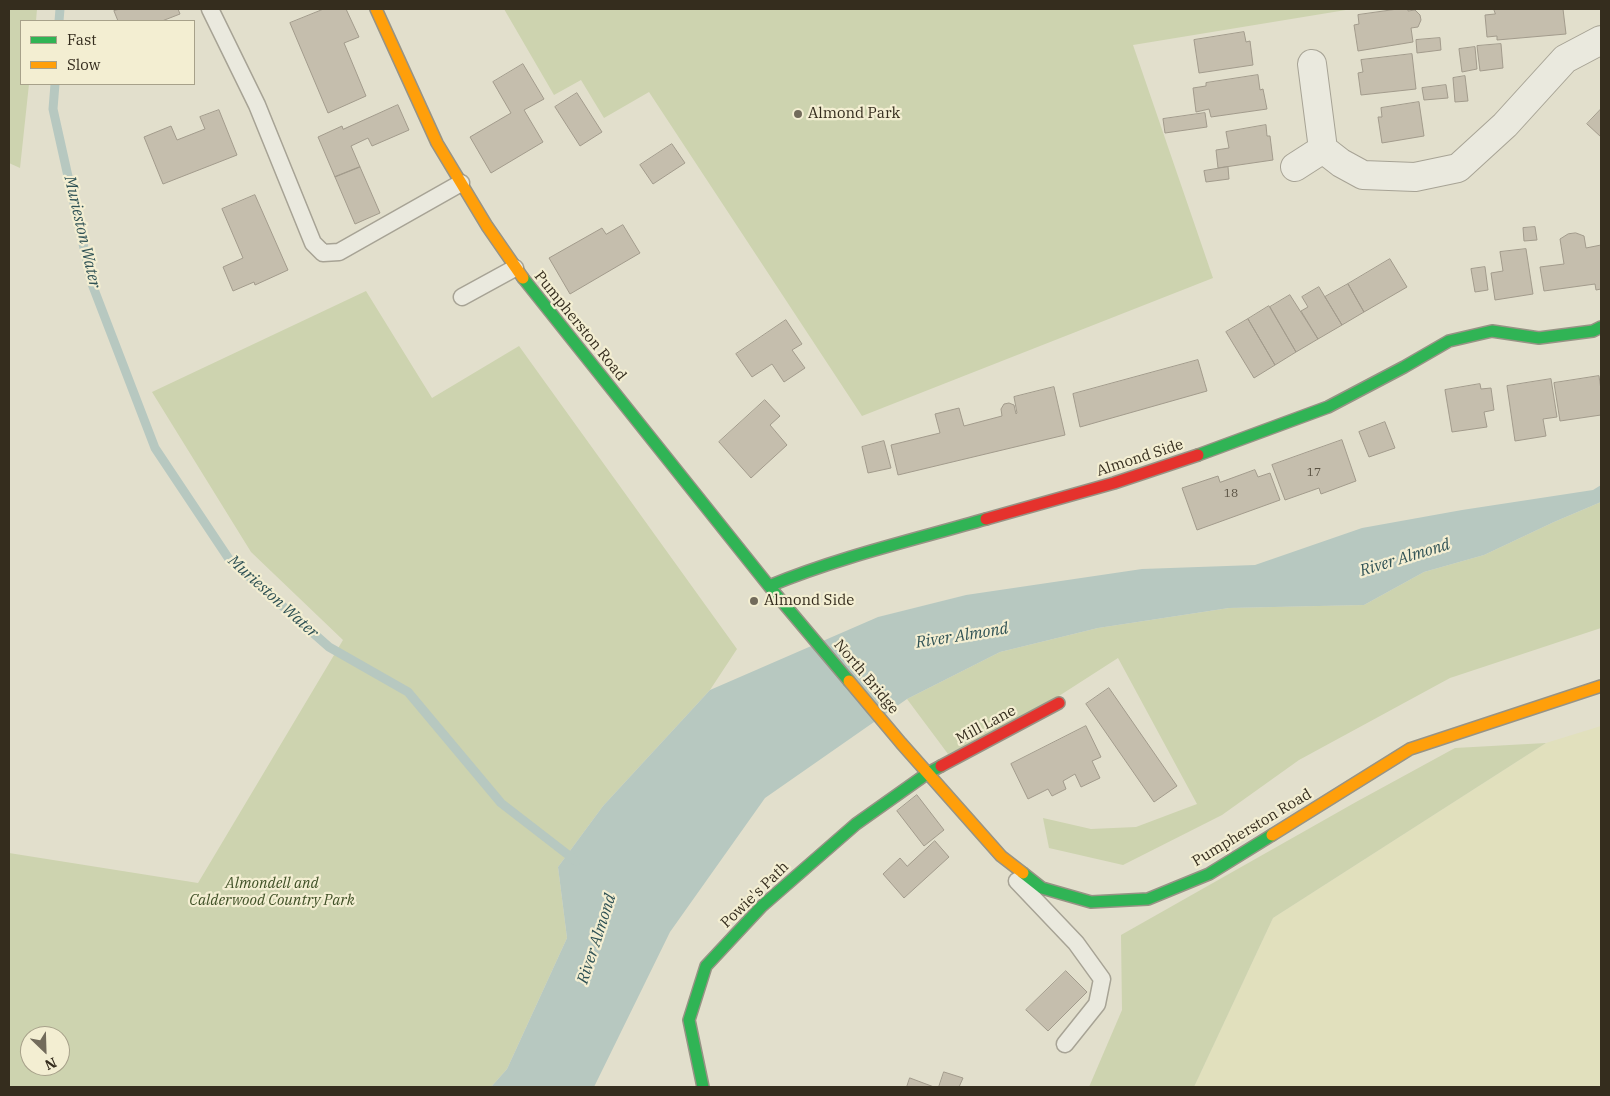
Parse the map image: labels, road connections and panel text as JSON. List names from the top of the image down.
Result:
{
  "streets": {
    "main road": [
      "Pumpherston Road",
      "Almond Side",
      "North Bridge",
      "Mill Lane",
      "Powie's Path"
    ]
  },
  "crossings": [
    ["Pumpherston Road", "Almond Side"],
    ["Pumpherston Road", "North Bridge"],
    ["Pumpherston Road", "Mill Lane"],
    ["Pumpherston Road", "Powie's Path"],
    ["Mill Lane", "Powie's Path"]
  ],
  "water": ["Murieston Water", "River Almond"],
  "parks": ["Almondell and Calderwood Country Park"],
  "places": ["Almond Park", "Almond Side"],
  "house_numbers": ["17", "18"],
  "legend": ["Fast", "Slow"],
  "north": "bottom right"
}
